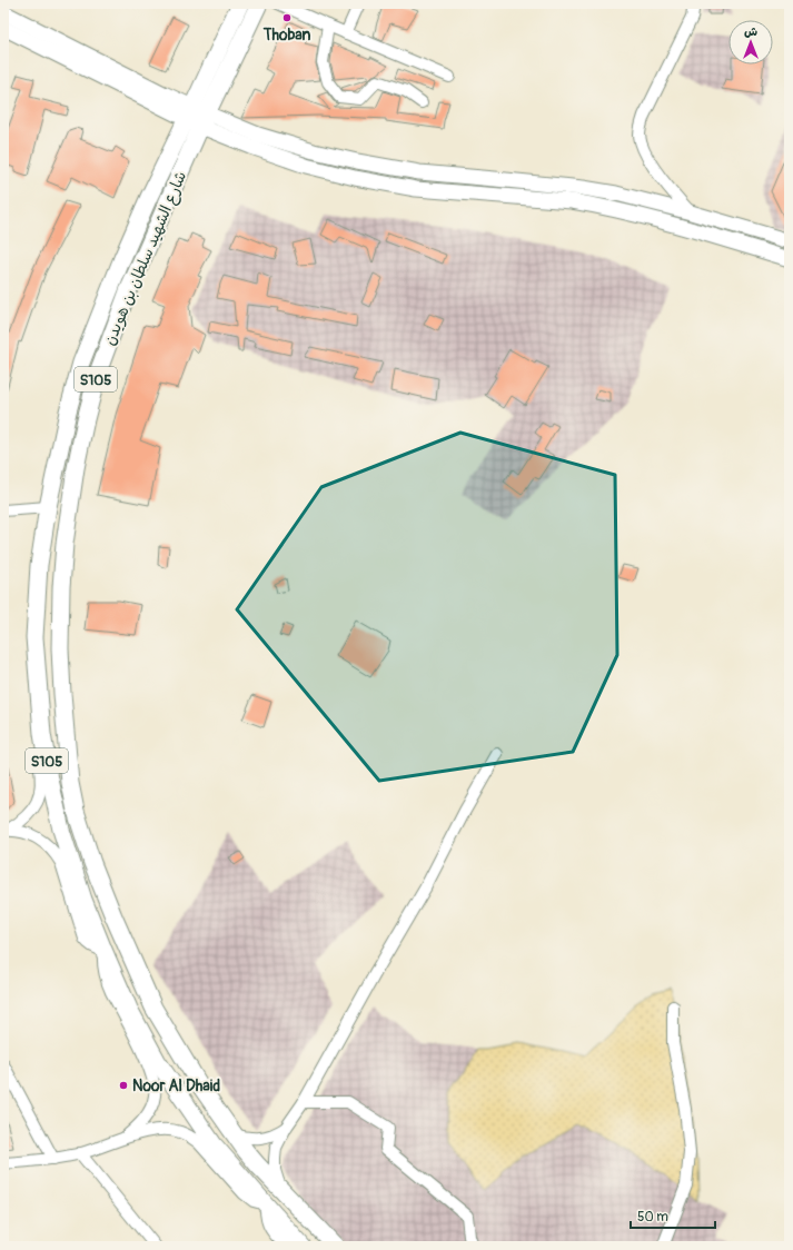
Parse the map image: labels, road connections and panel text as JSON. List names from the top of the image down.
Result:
{
  "streets": {
    "highway": ["شارع الشهيد سلطان بن هويدن", "S105"]
  },
  "places": ["Thoban", "Noor Al Dhaid"],
  "scale_bar": "50 m",
  "north": "top"
}
